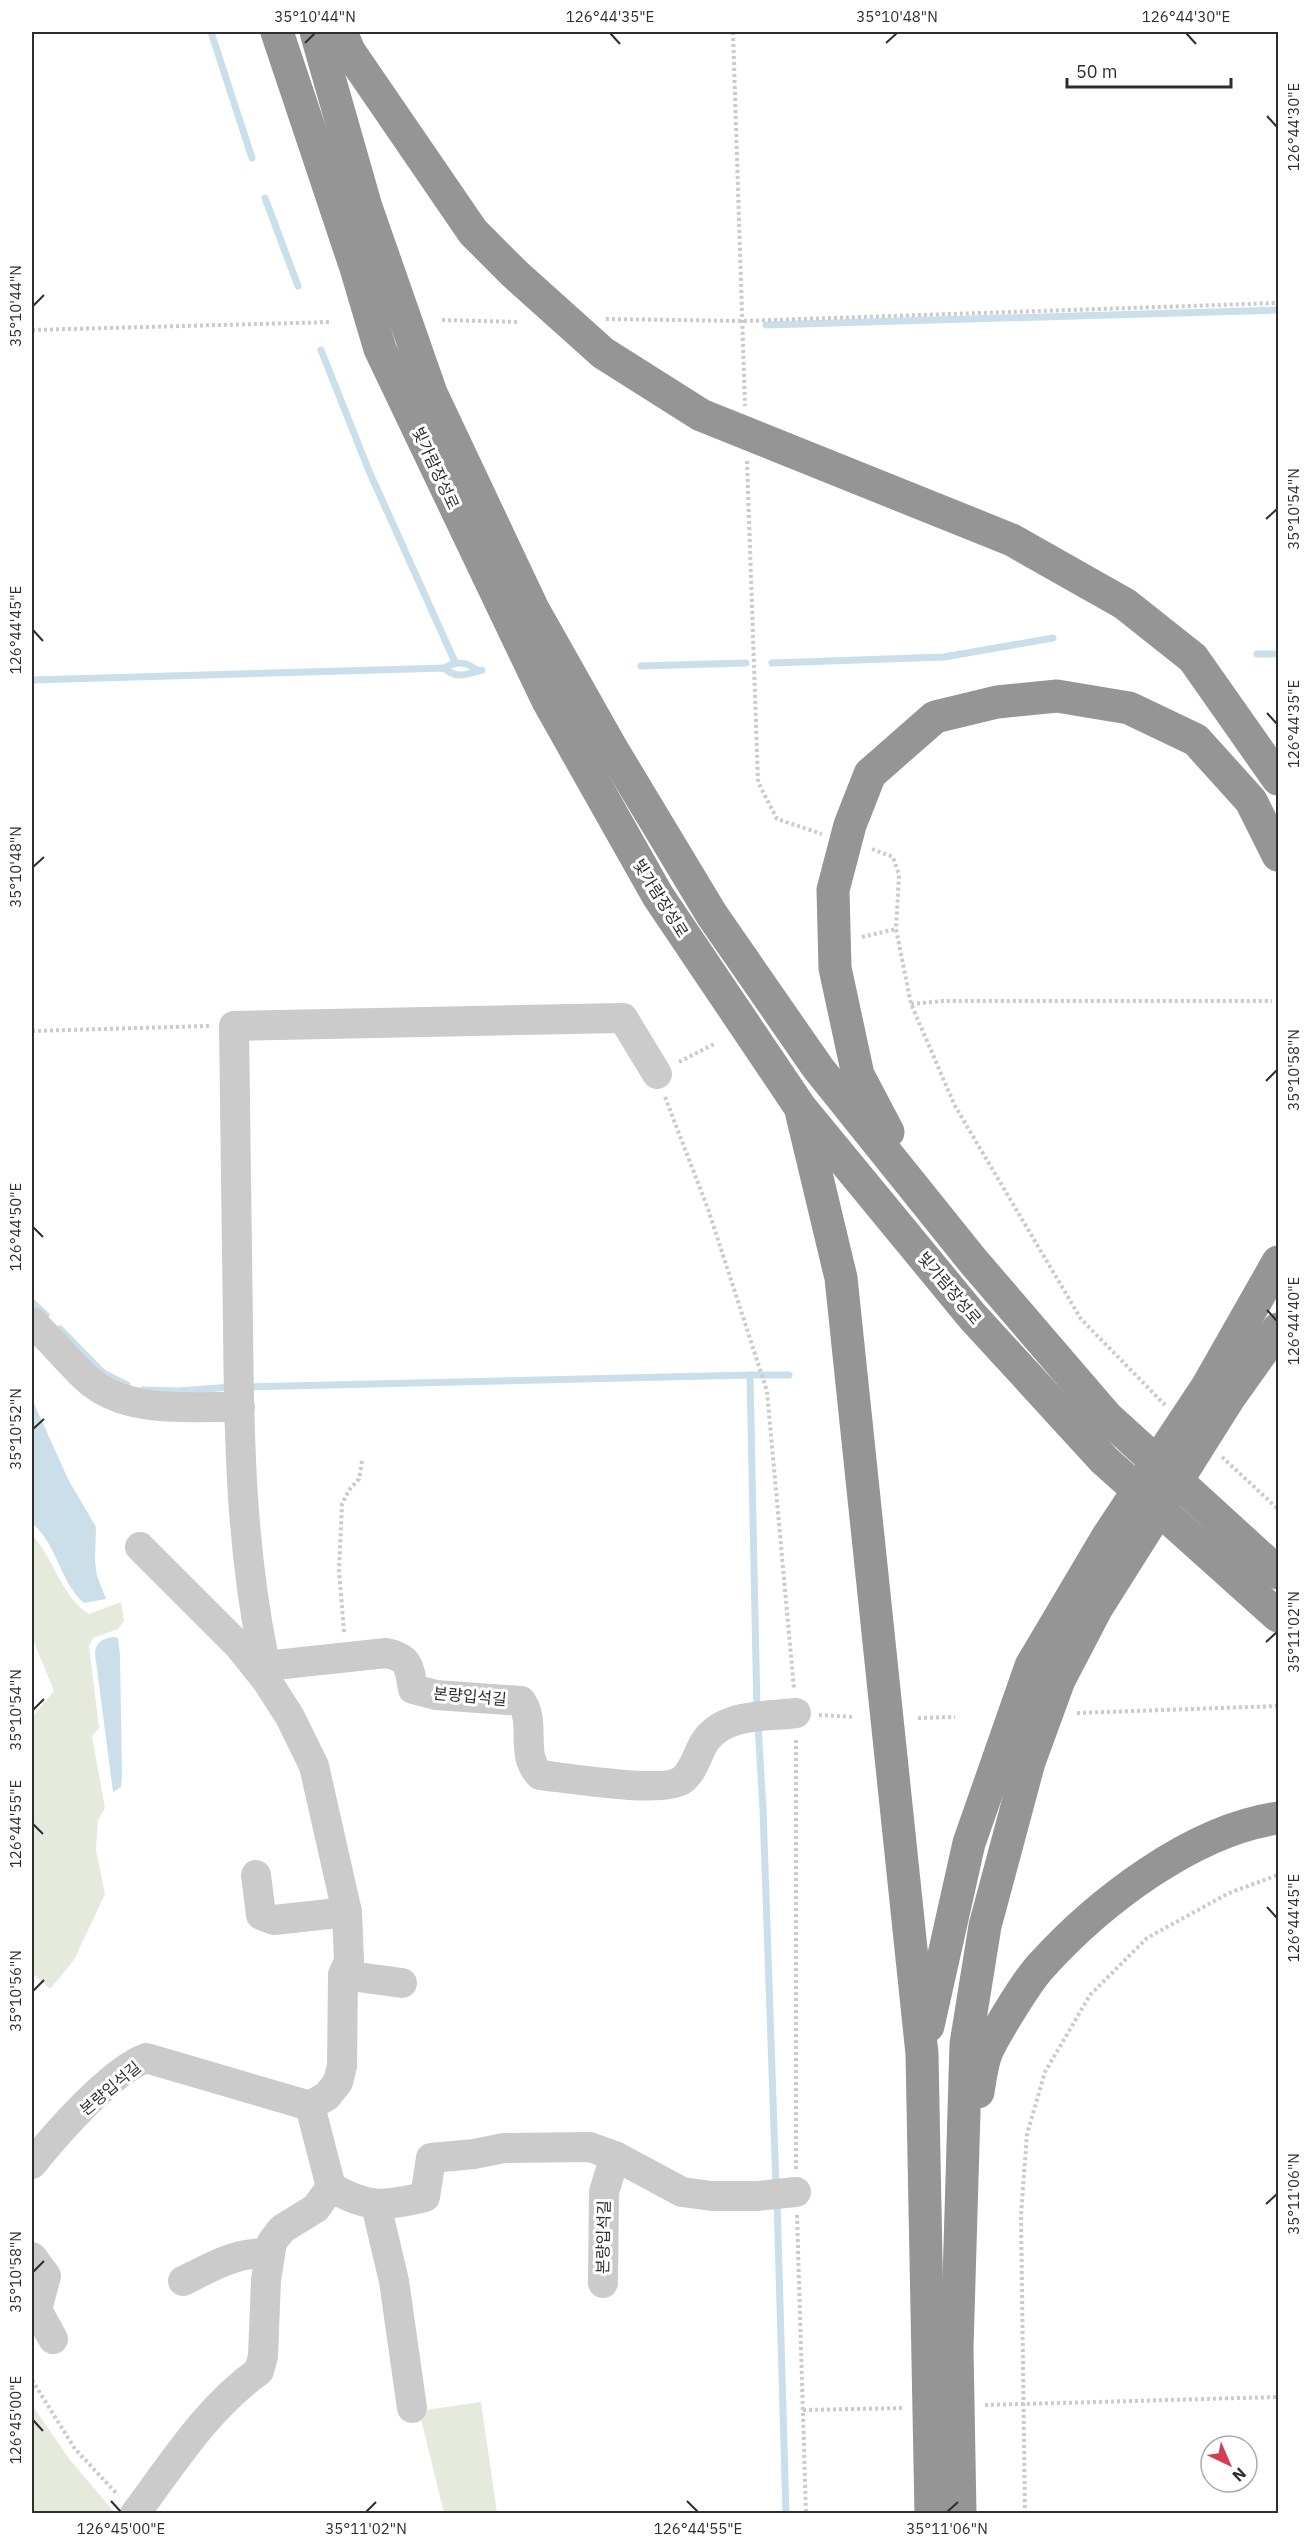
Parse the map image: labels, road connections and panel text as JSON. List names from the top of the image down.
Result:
{
  "streets": {
    "highway": ["빛가람장성로"],
    "lane": ["본량입석길"]
  },
  "scale_bar": "50 m",
  "north": "bottom right",
  "coordinates": [
    "35°10'44\"N",
    "126°44'35\"E",
    "35°10'48\"N",
    "126°44'30\"E",
    "35°10'54\"N",
    "126°44'45\"E",
    "35°10'58\"N",
    "126°44'50\"E",
    "126°44'40\"E",
    "35°10'52\"N",
    "35°11'02\"N",
    "126°44'55\"E",
    "35°10'56\"N",
    "35°11'06\"N",
    "126°45'00\"E"
  ]
}
